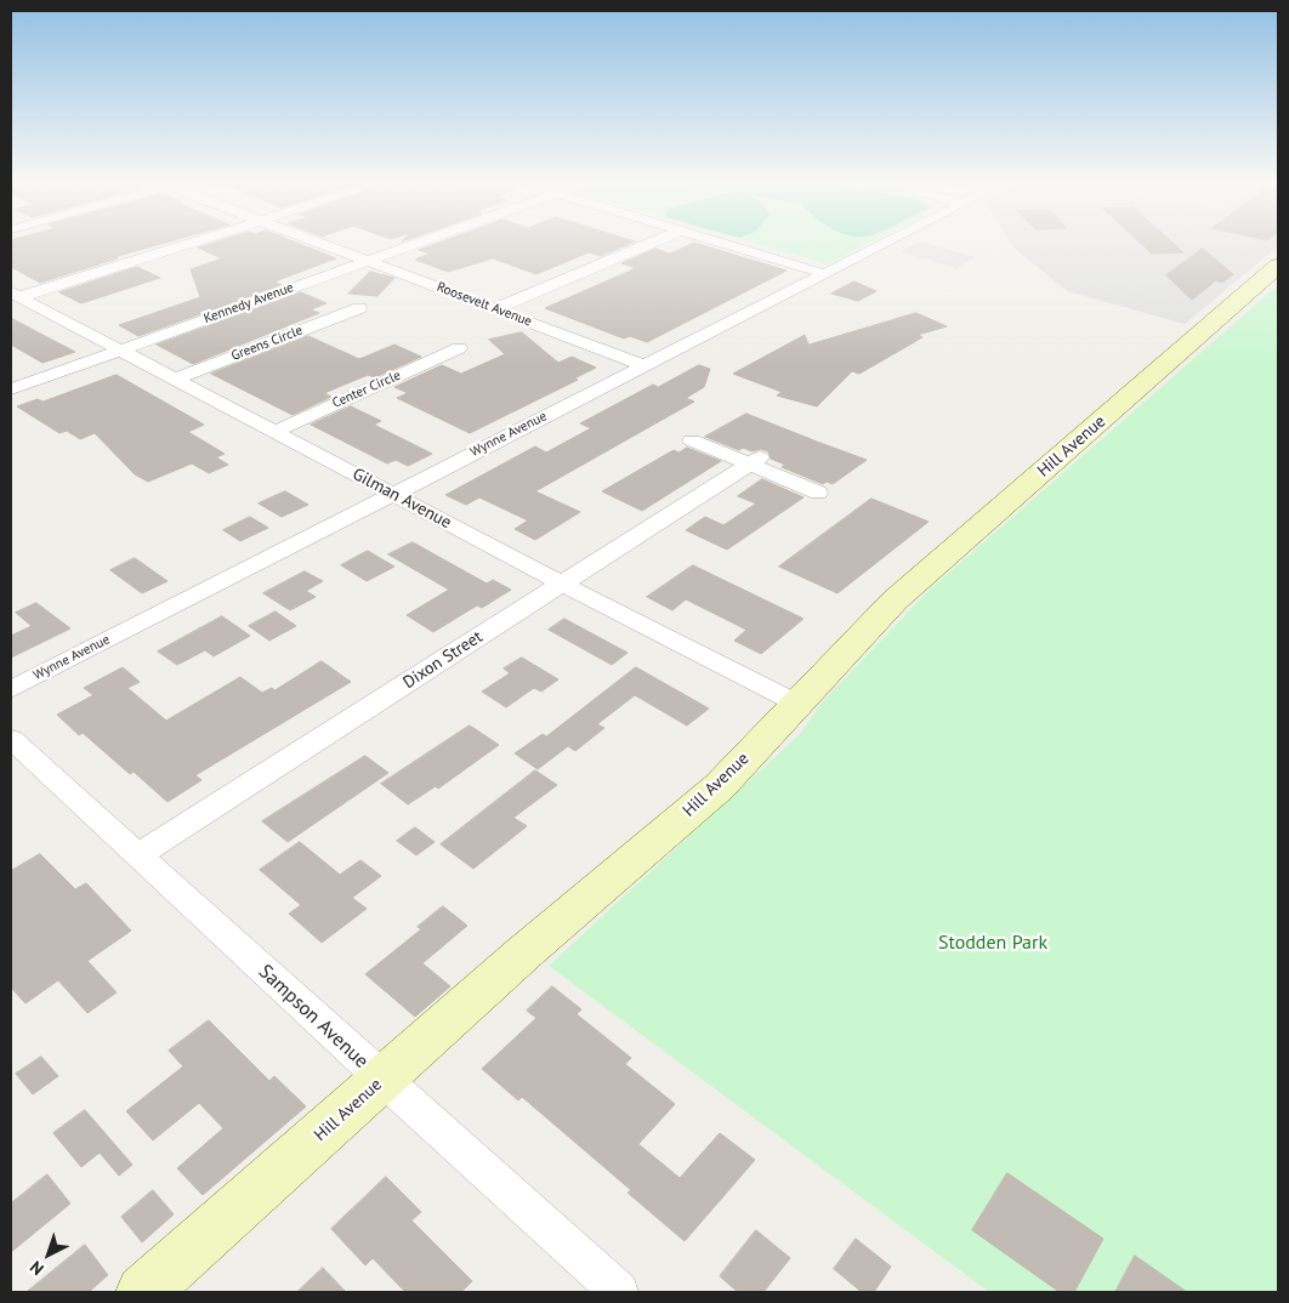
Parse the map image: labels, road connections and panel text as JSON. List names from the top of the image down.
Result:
{
  "streets": {
    "street": [
      "Kennedy Avenue",
      "Roosevelt Avenue",
      "Greens Circle",
      "Center Circle",
      "Wynne Avenue",
      "Hill Avenue",
      "Gilman Avenue",
      "Dixon Street",
      "Sampson Avenue"
    ]
  },
  "crossings": [
    ["Kennedy Avenue", "Roosevelt Avenue"],
    ["Kennedy Avenue", "Gilman Avenue"],
    ["Roosevelt Avenue", "Wynne Avenue"],
    ["Greens Circle", "Gilman Avenue"],
    ["Center Circle", "Gilman Avenue"],
    ["Wynne Avenue", "Gilman Avenue"],
    ["Hill Avenue", "Gilman Avenue"],
    ["Hill Avenue", "Sampson Avenue"],
    ["Gilman Avenue", "Dixon Street"],
    ["Dixon Street", "Sampson Avenue"]
  ],
  "parks": ["Stodden Park"],
  "north": "bottom left"
}
